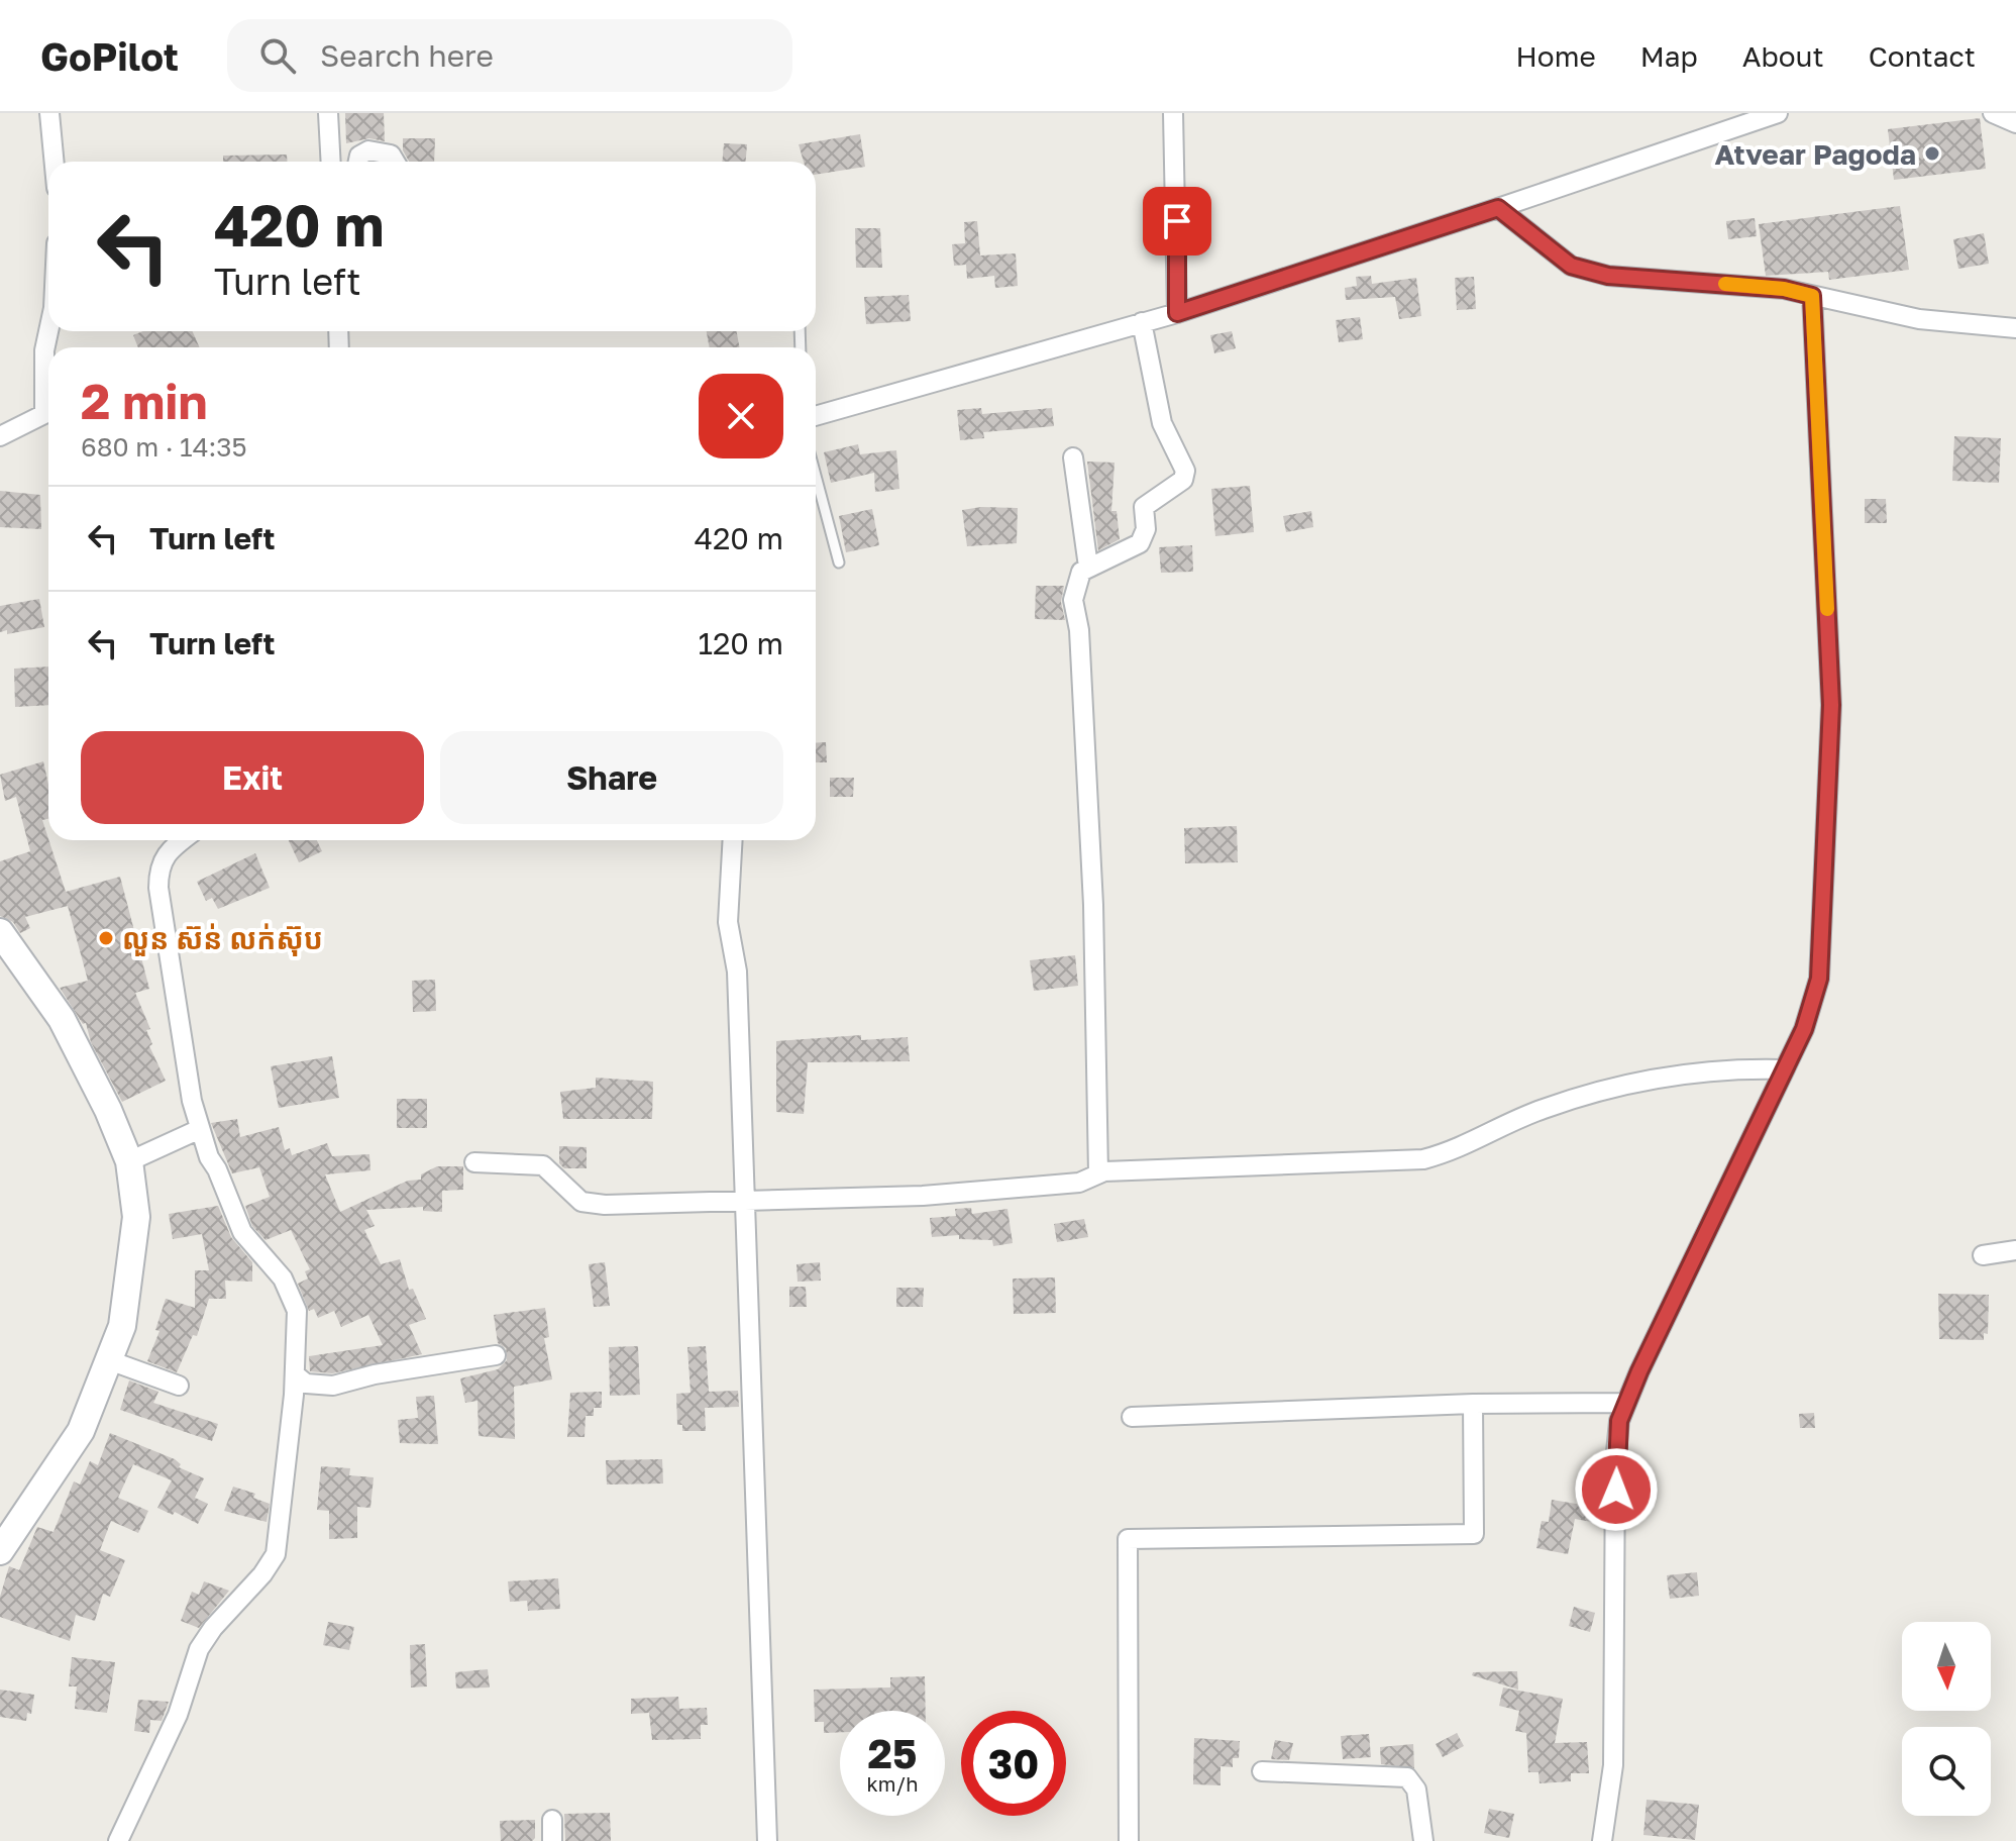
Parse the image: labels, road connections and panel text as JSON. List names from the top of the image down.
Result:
{
  "places": ["Atvear Pagoda", "លួន ស៊ន់ លក់ស៊ុប"],
  "north": "bottom",
  "page": {
    "header": "GoPilot",
    "search": "Search here",
    "nav": [
      "Home",
      "Map",
      "About",
      "Contact"
    ],
    "turn": ["420 m", "Turn left"],
    "heading": ["2 min", "680 m · 14:35"],
    "list": [
      {
        "name": "Turn left",
        "value": "420 m"
      },
      {
        "name": "Turn left",
        "value": "120 m"
      }
    ],
    "buttons": ["Exit", "Share"],
    "speed": "25 km/h",
    "limit": "30"
  }
}
